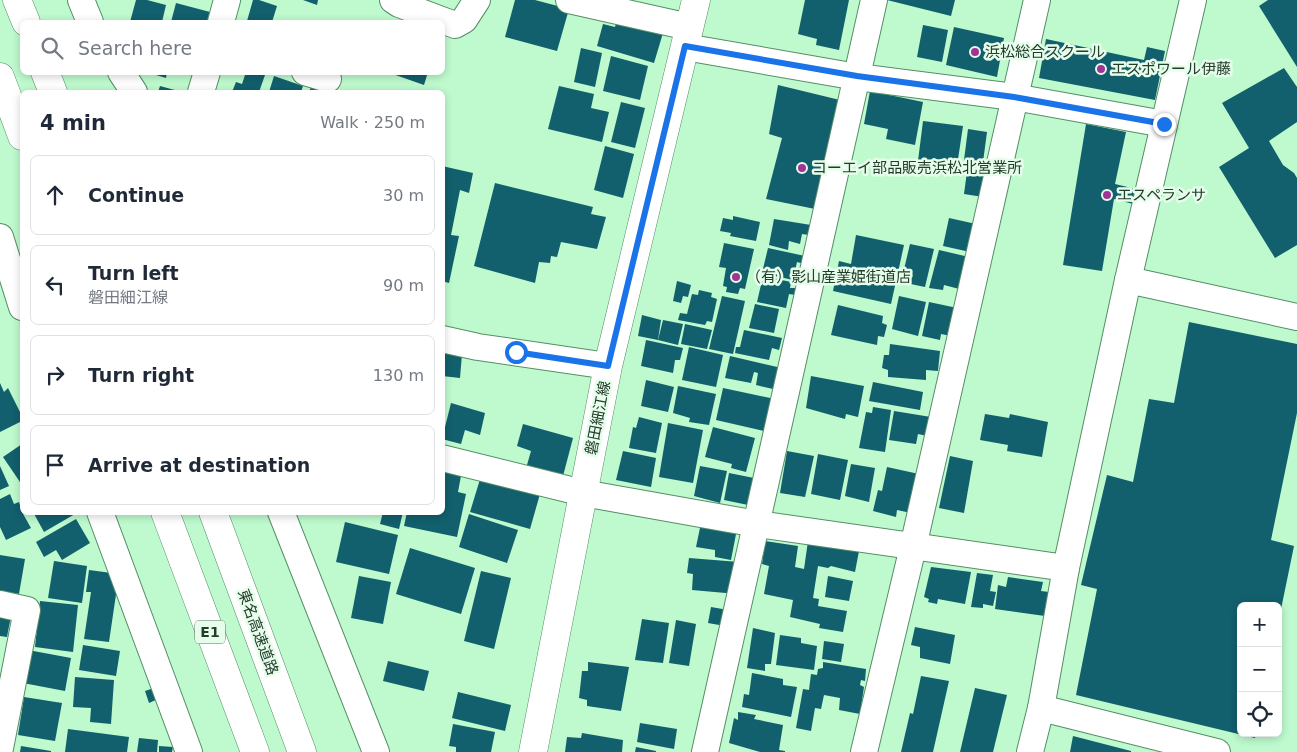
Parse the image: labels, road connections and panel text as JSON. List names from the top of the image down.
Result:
{
  "streets": {
    "main road": ["磐田細江線", "E1", "東名高速道路"]
  },
  "places": [
    "浜松総合スクール",
    "エスポワール伊藤",
    "コーエイ部品販売浜松北営業所",
    "エスペランサ",
    "（有）影山産業姫街道店"
  ],
  "page": {
    "search": "Search here",
    "heading": ["4 min", "Walk · 250 m"],
    "list": [
      ["Continue", "30 m"],
      ["Turn left", "磐田細江線", "90 m"],
      ["Turn right", "130 m"],
      "Arrive at destination"
    ],
    "map_buttons": ["+", "−"]
  }
}
